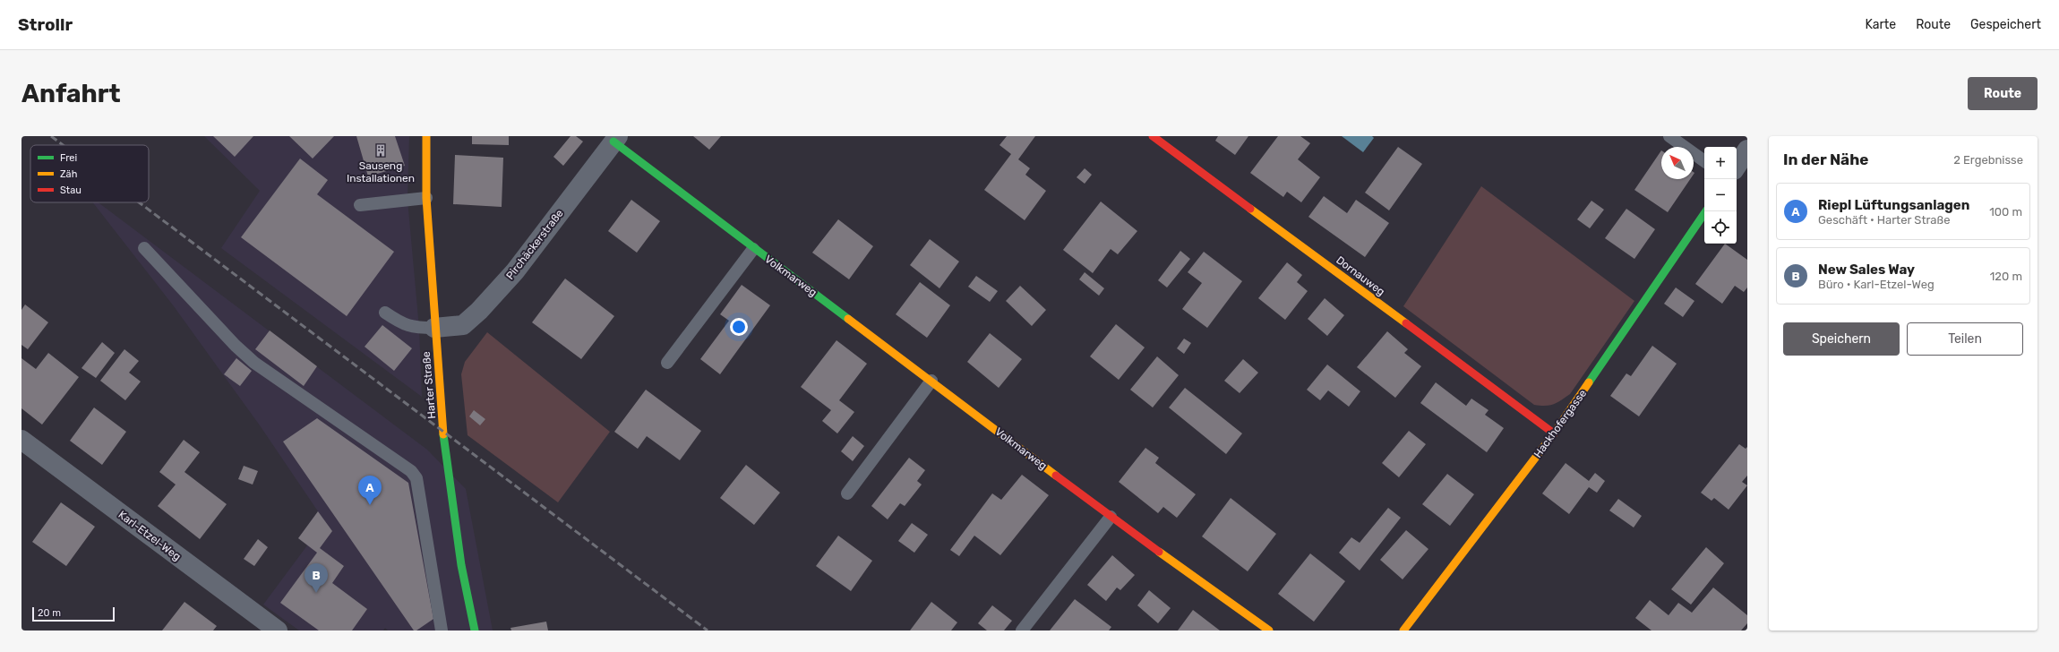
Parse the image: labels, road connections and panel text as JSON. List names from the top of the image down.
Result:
{
  "streets": {
    "street": [
      "Pirchäckerstraße",
      "Volkmarweg",
      "Dornauweg",
      "Harter Straße",
      "Hackhofergasse",
      "Karl-Etzel-Weg"
    ]
  },
  "crossings": [
    ["Pirchäckerstraße", "Volkmarweg"],
    ["Pirchäckerstraße", "Harter Straße"],
    ["Dornauweg", "Hackhofergasse"]
  ],
  "places": {
    "building": ["Sauseng Installationen"]
  },
  "legend": ["Frei", "Zäh", "Stau"],
  "scale_bar": "20 m",
  "north": "top left",
  "page": {
    "header": "Strollr",
    "nav": ["Karte", "Route", "Gespeichert"],
    "buttons": [
      "Route",
      ["Speichern", "Teilen"]
    ],
    "title": "Anfahrt",
    "heading": ["In der Nähe", "2 Ergebnisse"],
    "map_buttons": ["+", "−"],
    "list": [
      {
        "mark": "A",
        "name": "Riepl Lüftungsanlagen",
        "note": "Geschäft · Harter Straße",
        "value": "100 m"
      },
      {
        "mark": "B",
        "name": "New Sales Way",
        "note": "Büro · Karl-Etzel-Weg",
        "value": "120 m"
      }
    ],
    "pins": ["A", "B"],
    "scale": "20 m"
  }
}
